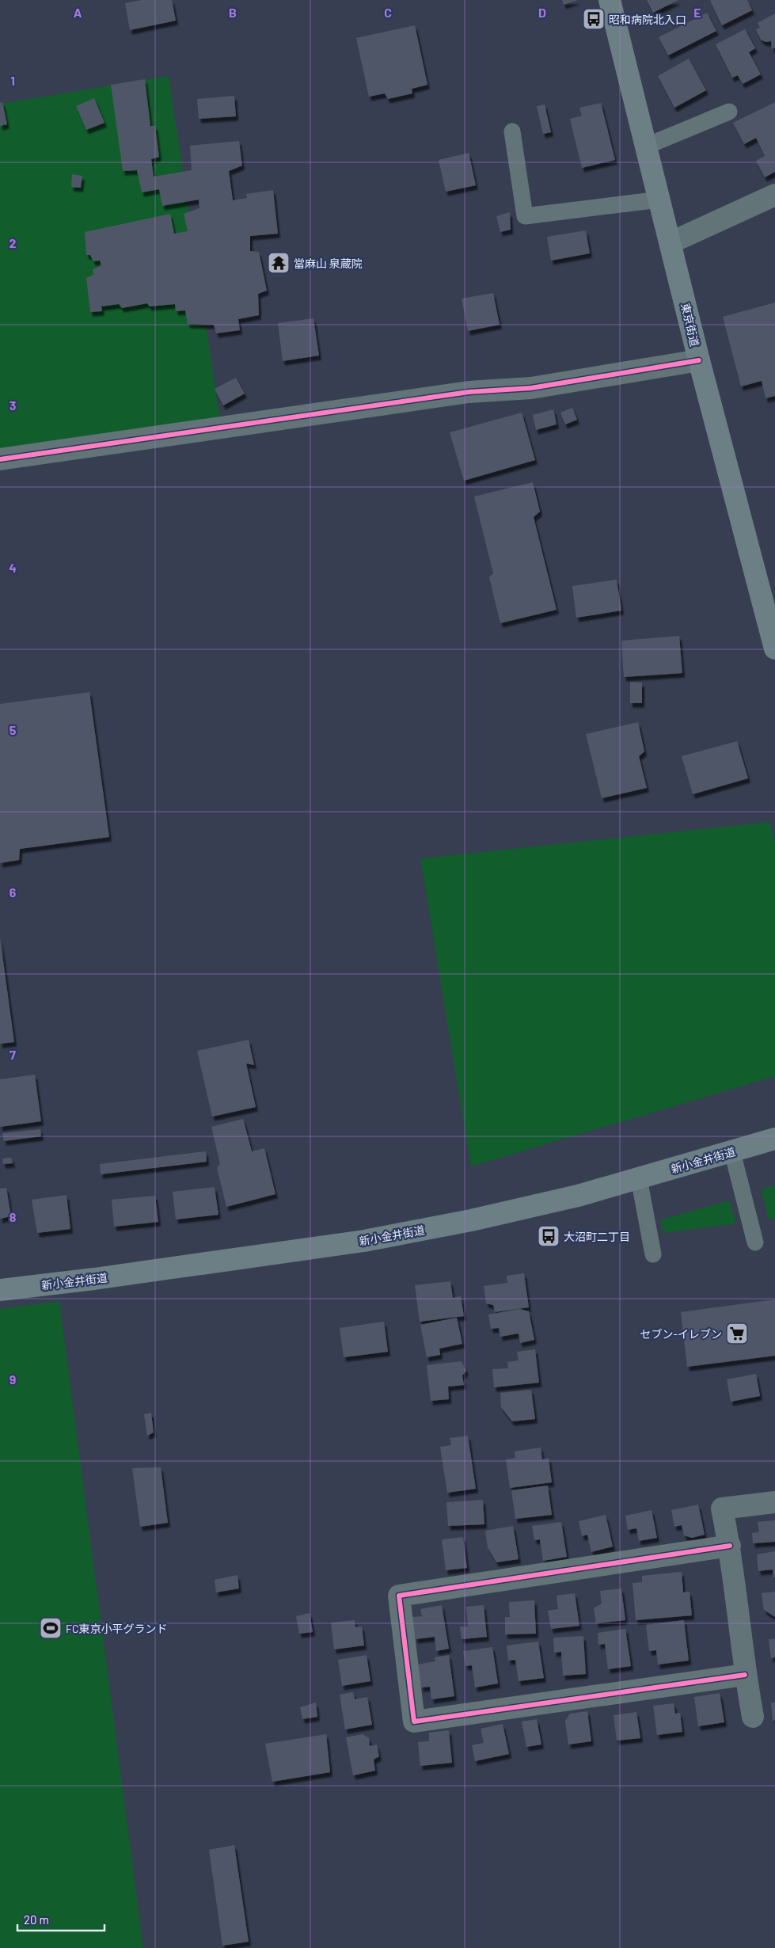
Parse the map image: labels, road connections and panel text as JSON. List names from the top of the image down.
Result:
{
  "streets": {
    "main road": ["東京街道", "新小金井街道"]
  },
  "places": {
    "bus stop": ["昭和病院北入口", "大沼町二丁目"],
    "temple": ["當麻山 泉蔵院"],
    "supermarket": ["セブン-イレブン"],
    "sports": ["FC東京小平グランド"]
  },
  "scale_bar": "20 m",
  "grid": {
    "columns": [
      "A",
      "B",
      "C",
      "D",
      "E"
    ],
    "rows": [
      "1",
      "2",
      "3",
      "4",
      "5",
      "6",
      "7",
      "8",
      "9"
    ]
  }
}
